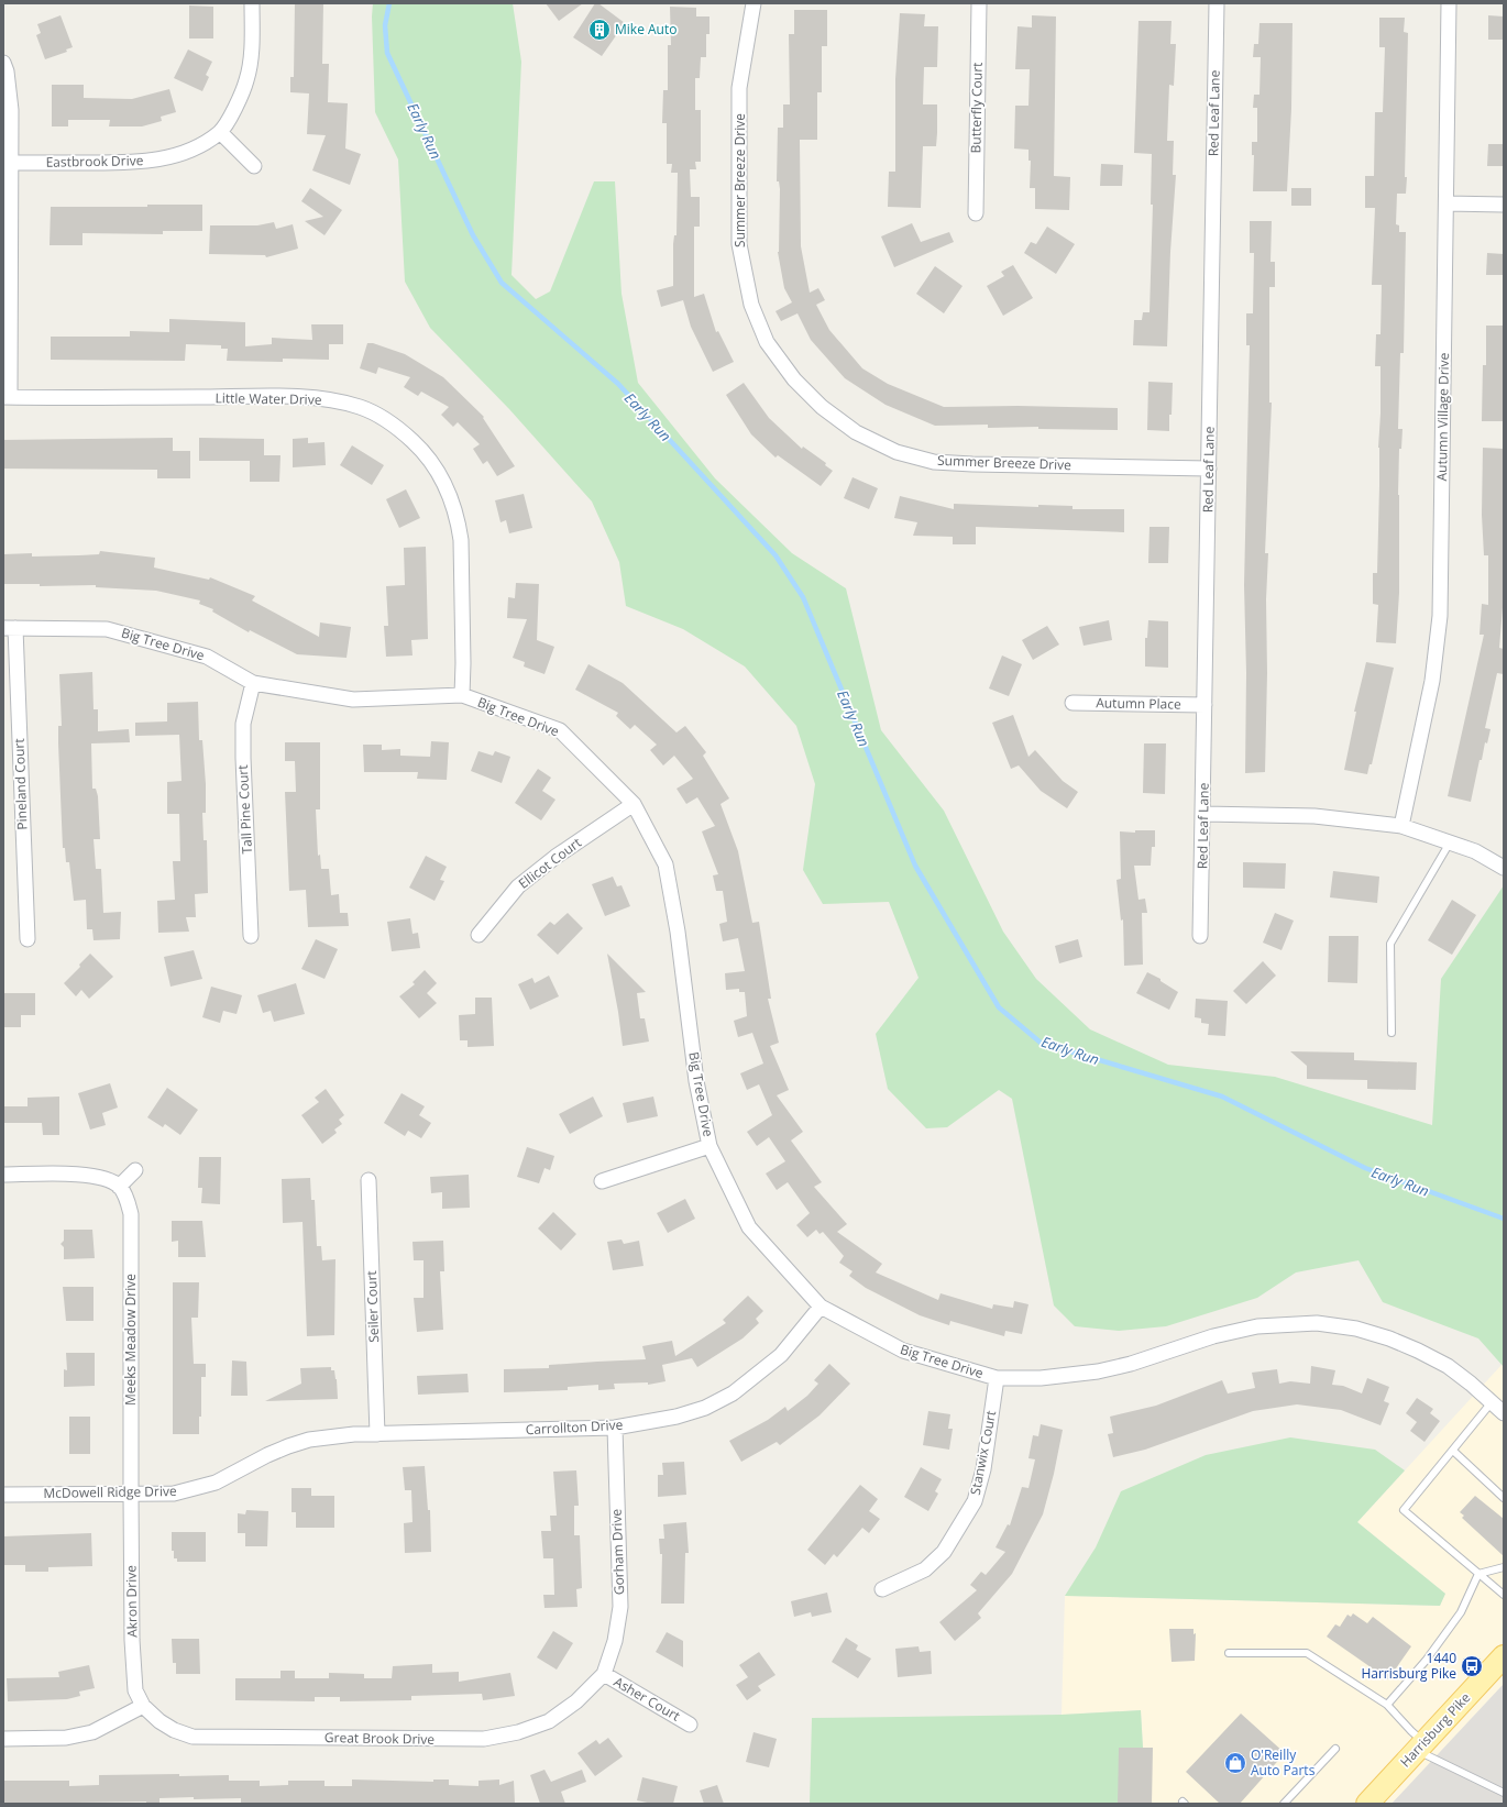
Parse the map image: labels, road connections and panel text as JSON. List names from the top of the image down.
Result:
{
  "streets": {
    "main road": ["Harrisburg Pike"],
    "street": [
      "Butterfly Court",
      "Red Leaf Lane",
      "Eastbrook Drive",
      "Summer Breeze Drive",
      "Little Water Drive",
      "Autumn Village Drive",
      "Big Tree Drive",
      "Autumn Place",
      "Pineland Court",
      "Tall Pine Court",
      "Ellicot Court",
      "Seiler Court",
      "Meeks Meadow Drive",
      "Carrollton Drive",
      "Stanwix Court",
      "McDowell Ridge Drive",
      "Gorham Drive",
      "Akron Drive",
      "Asher Court",
      "Great Brook Drive"
    ]
  },
  "crossings": [
    ["Red Leaf Lane", "Summer Breeze Drive"],
    ["Red Leaf Lane", "Autumn Place"],
    ["Little Water Drive", "Big Tree Drive"],
    ["Big Tree Drive", "Pineland Court"],
    ["Big Tree Drive", "Tall Pine Court"],
    ["Big Tree Drive", "Ellicot Court"],
    ["Big Tree Drive", "Carrollton Drive"],
    ["Big Tree Drive", "Stanwix Court"],
    ["Seiler Court", "McDowell Ridge Drive"],
    ["Meeks Meadow Drive", "McDowell Ridge Drive"],
    ["Meeks Meadow Drive", "Akron Drive"],
    ["Carrollton Drive", "McDowell Ridge Drive"],
    ["Carrollton Drive", "Gorham Drive"],
    ["McDowell Ridge Drive", "Akron Drive"],
    ["Gorham Drive", "Asher Court"],
    ["Gorham Drive", "Great Brook Drive"],
    ["Akron Drive", "Great Brook Drive"],
    ["Asher Court", "Great Brook Drive"]
  ],
  "water": ["Early Run"],
  "places": {
    "building": ["Mike Auto"],
    "bus stop": ["1440 Harrisburg Pike"],
    "shop": ["O'Reilly Auto Parts"]
  }
}
